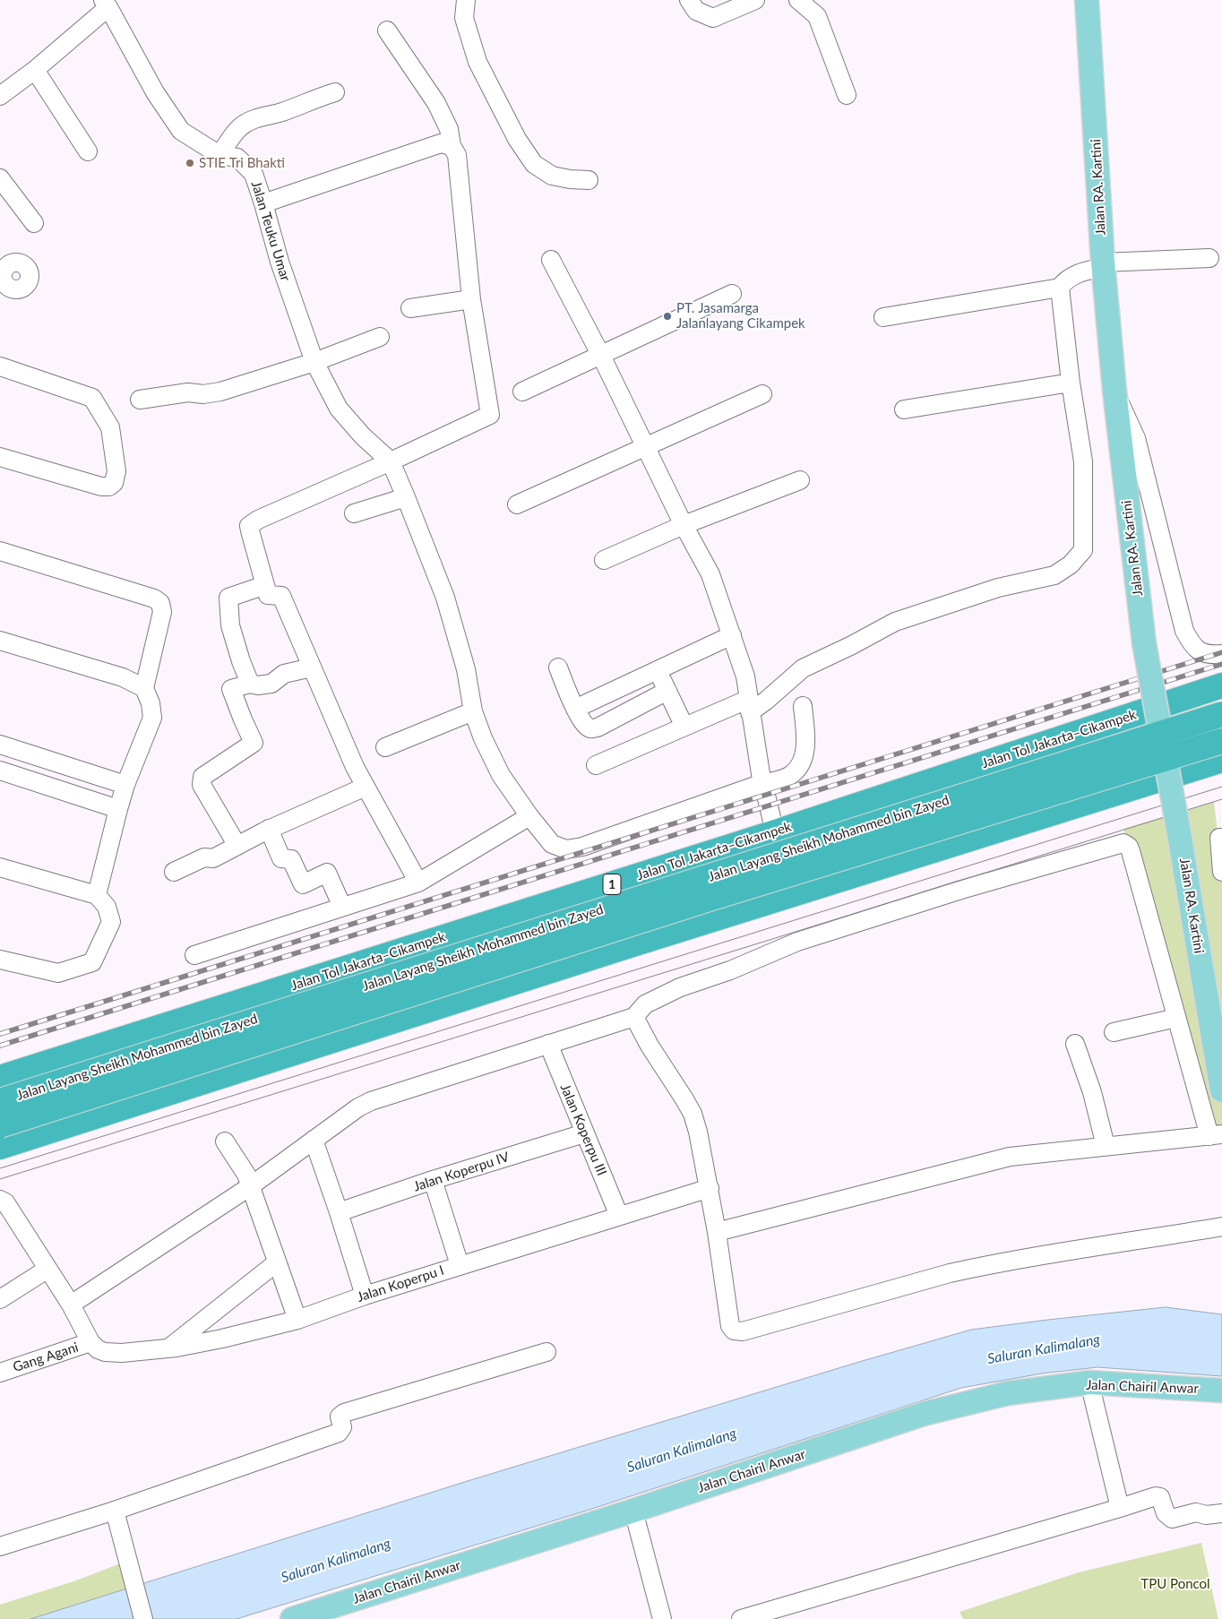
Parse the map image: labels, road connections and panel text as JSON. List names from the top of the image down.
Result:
{
  "streets": {
    "highway": ["Jalan Tol Jakarta–Cikampek", "Jalan Layang Sheikh Mohammed bin Zayed", "1"],
    "main road": ["Jalan RA. Kartini", "Jalan Chairil Anwar"],
    "street": [
      "Jalan Teuku Umar",
      "Jalan Koperpu III",
      "Jalan Koperpu IV",
      "Jalan Koperpu I",
      "Gang Agani"
    ]
  },
  "crossings": [
    ["Jalan Koperpu III", "Jalan Koperpu IV"],
    ["Jalan Koperpu III", "Jalan Koperpu I"],
    ["Jalan Koperpu I", "Gang Agani"]
  ],
  "water": ["Saluran Kalimalang"],
  "parks": ["TPU Poncol"],
  "places": ["STIE Tri Bhakti", "PT. Jasamarga Jalanlayang Cikampek"]
}
